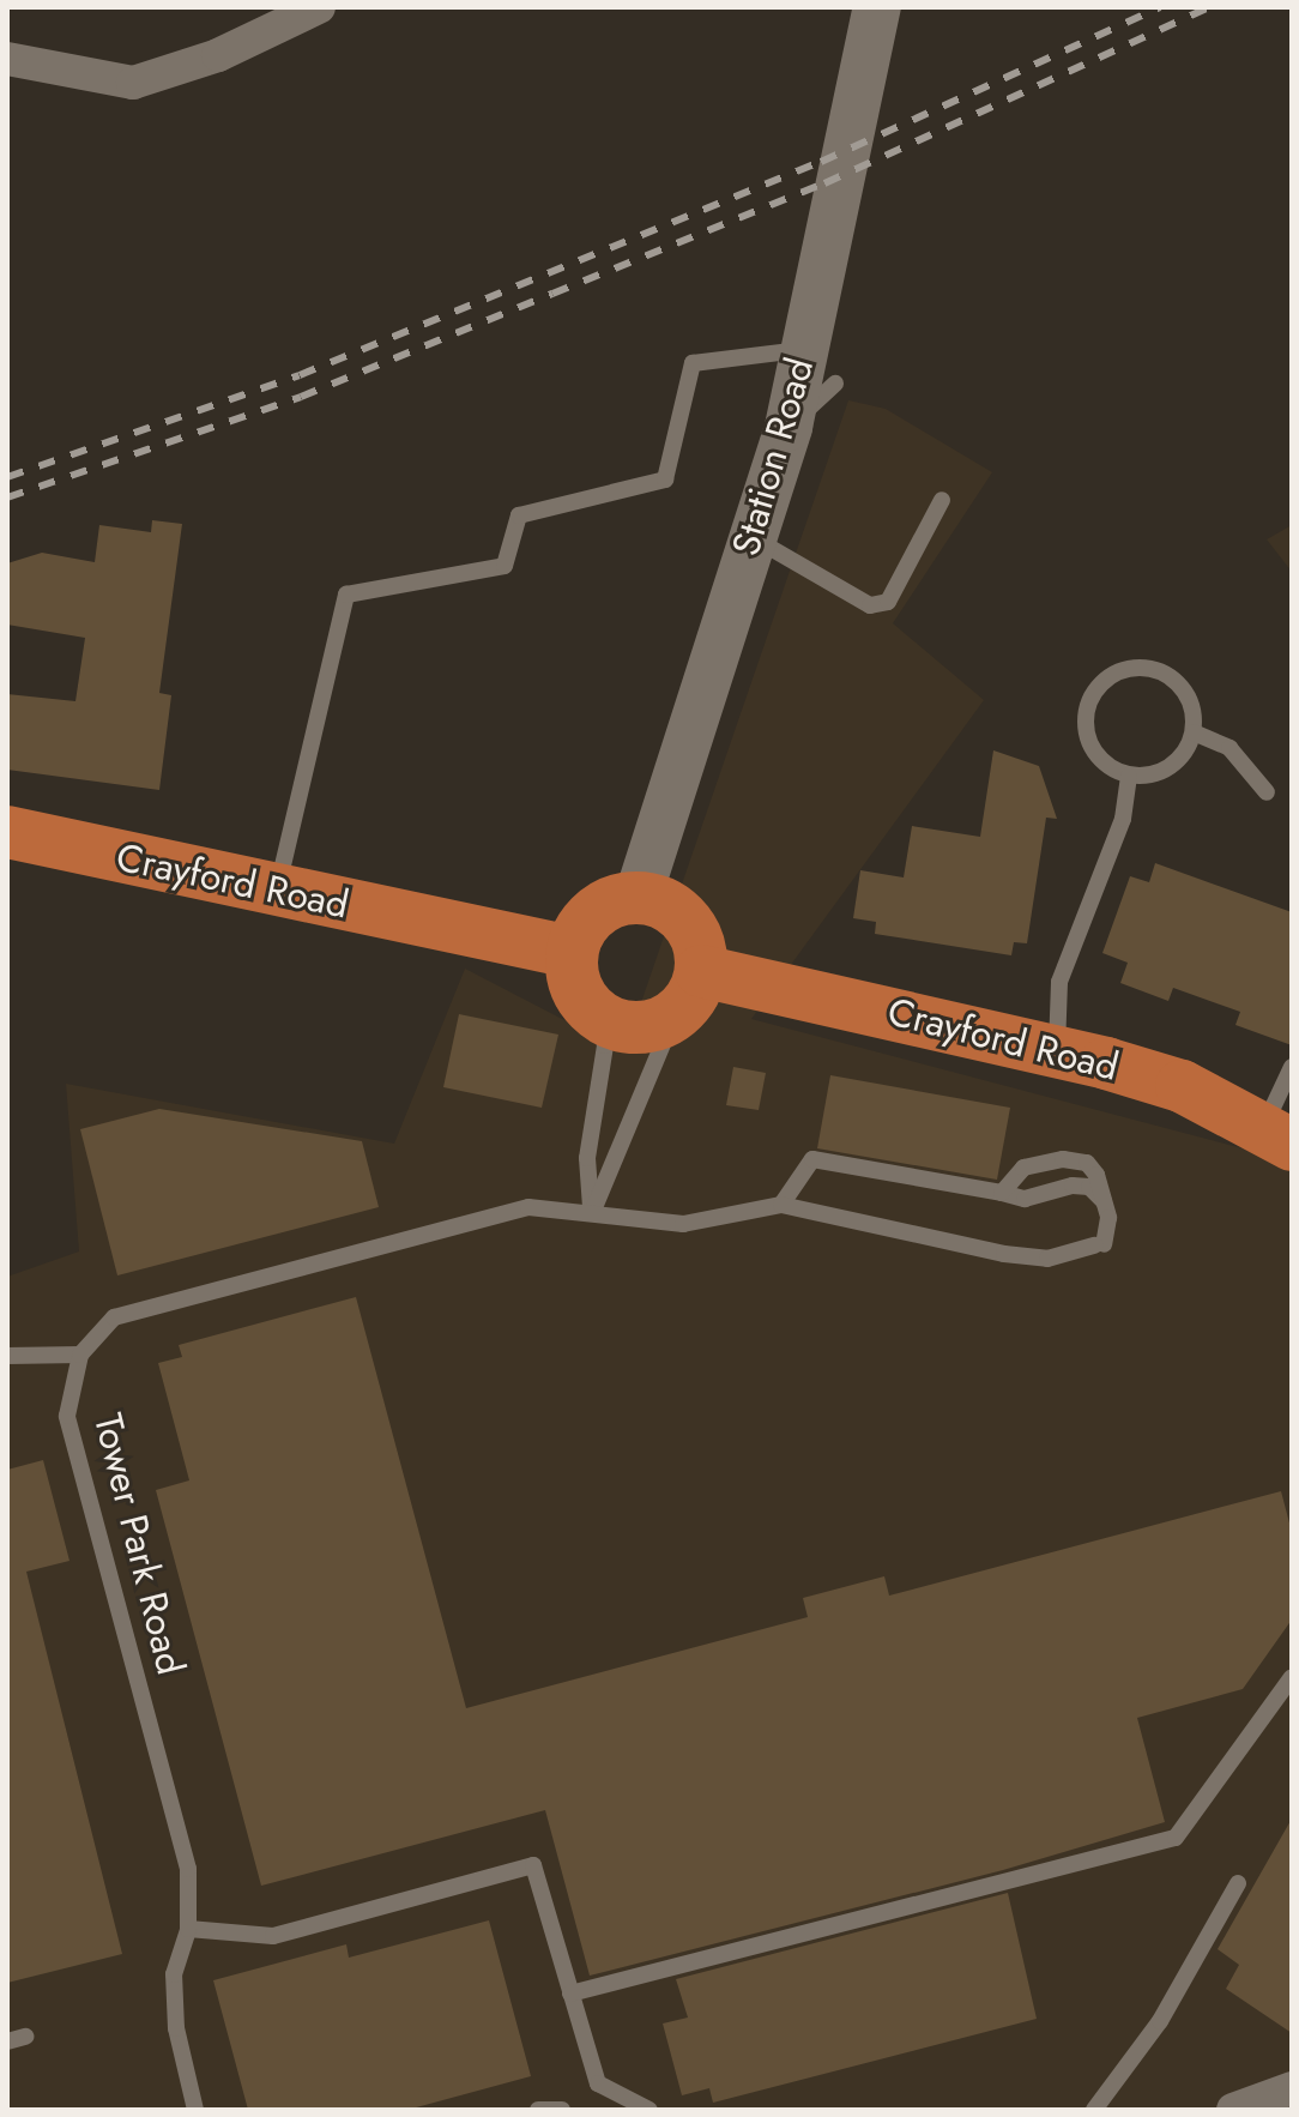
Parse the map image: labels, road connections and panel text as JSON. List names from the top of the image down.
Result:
{
  "streets": {
    "main road": ["Crayford Road"],
    "street": ["Station Road"],
    "lane": ["Tower Park Road"]
  },
  "crossings": [
    ["Station Road", "Crayford Road"]
  ]
}
